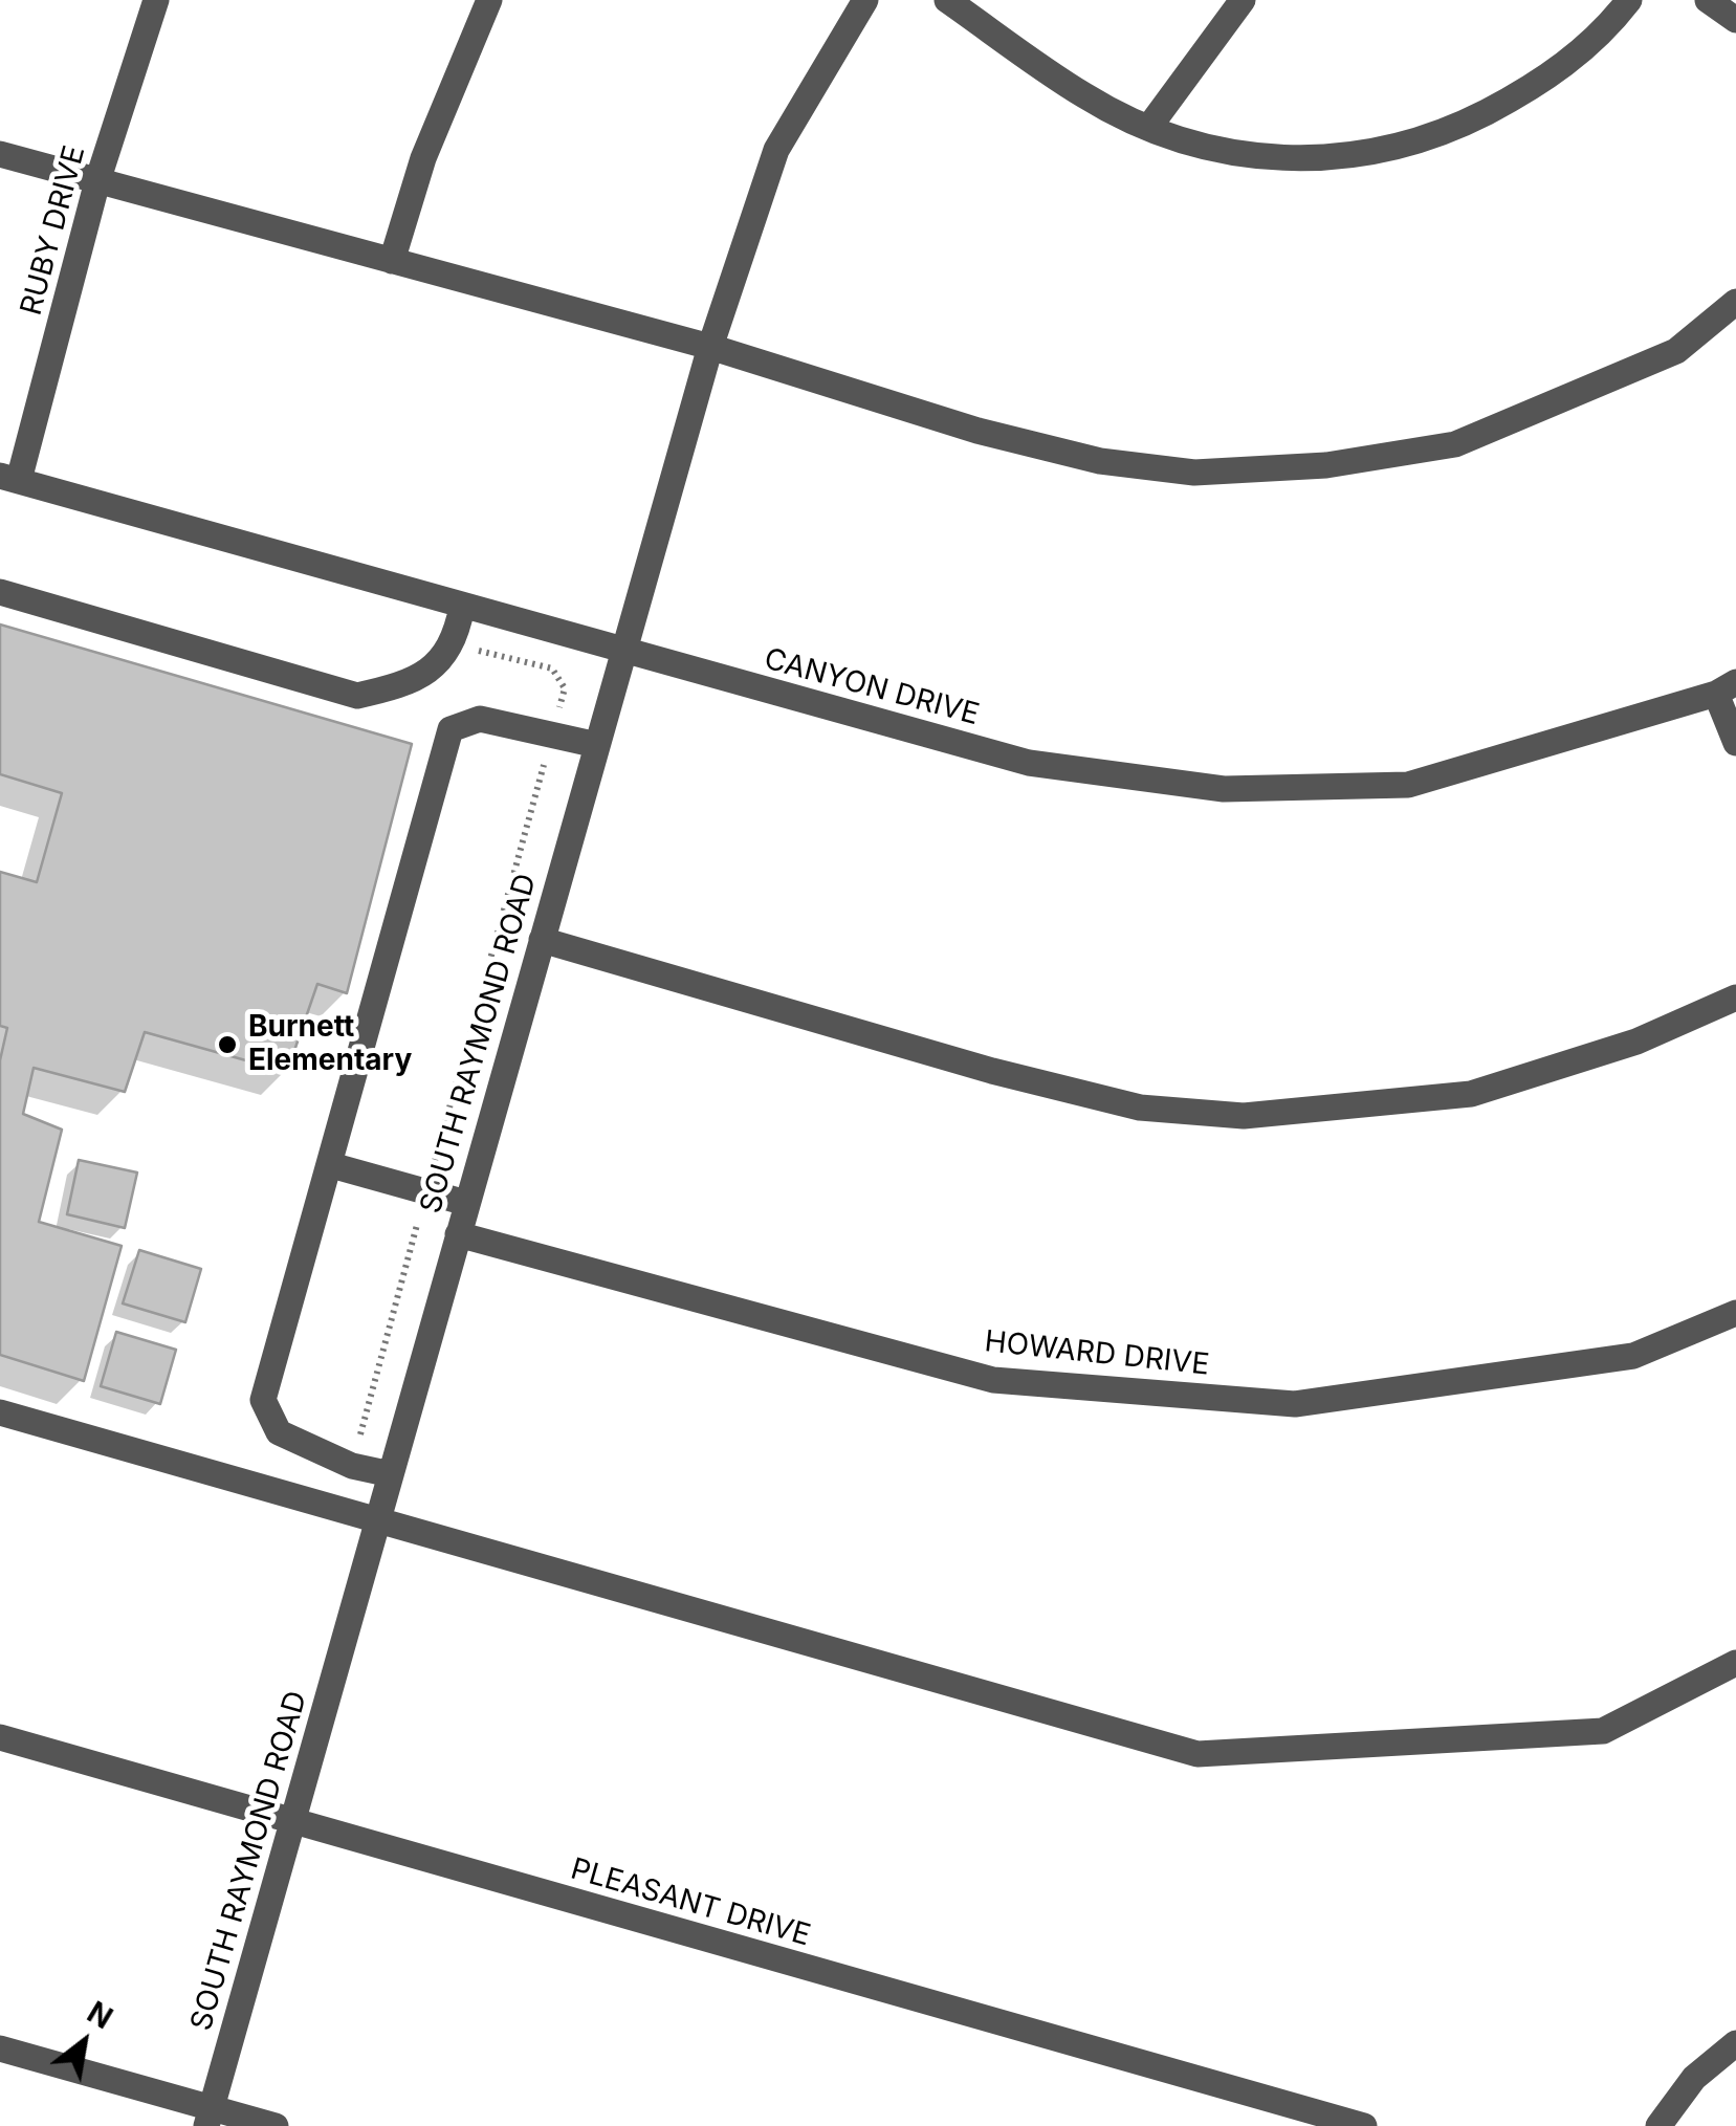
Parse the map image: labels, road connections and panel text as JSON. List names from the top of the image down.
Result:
{
  "streets": {
    "street": [
      "RUBY DRIVE",
      "CANYON DRIVE",
      "SOUTH RAYMOND ROAD",
      "HOWARD DRIVE",
      "PLEASANT DRIVE"
    ]
  },
  "crossings": [
    ["RUBY DRIVE", "CANYON DRIVE"],
    ["CANYON DRIVE", "SOUTH RAYMOND ROAD"],
    ["SOUTH RAYMOND ROAD", "HOWARD DRIVE"],
    ["SOUTH RAYMOND ROAD", "PLEASANT DRIVE"]
  ],
  "places": ["Burnett Elementary"],
  "north": "top right"
}
